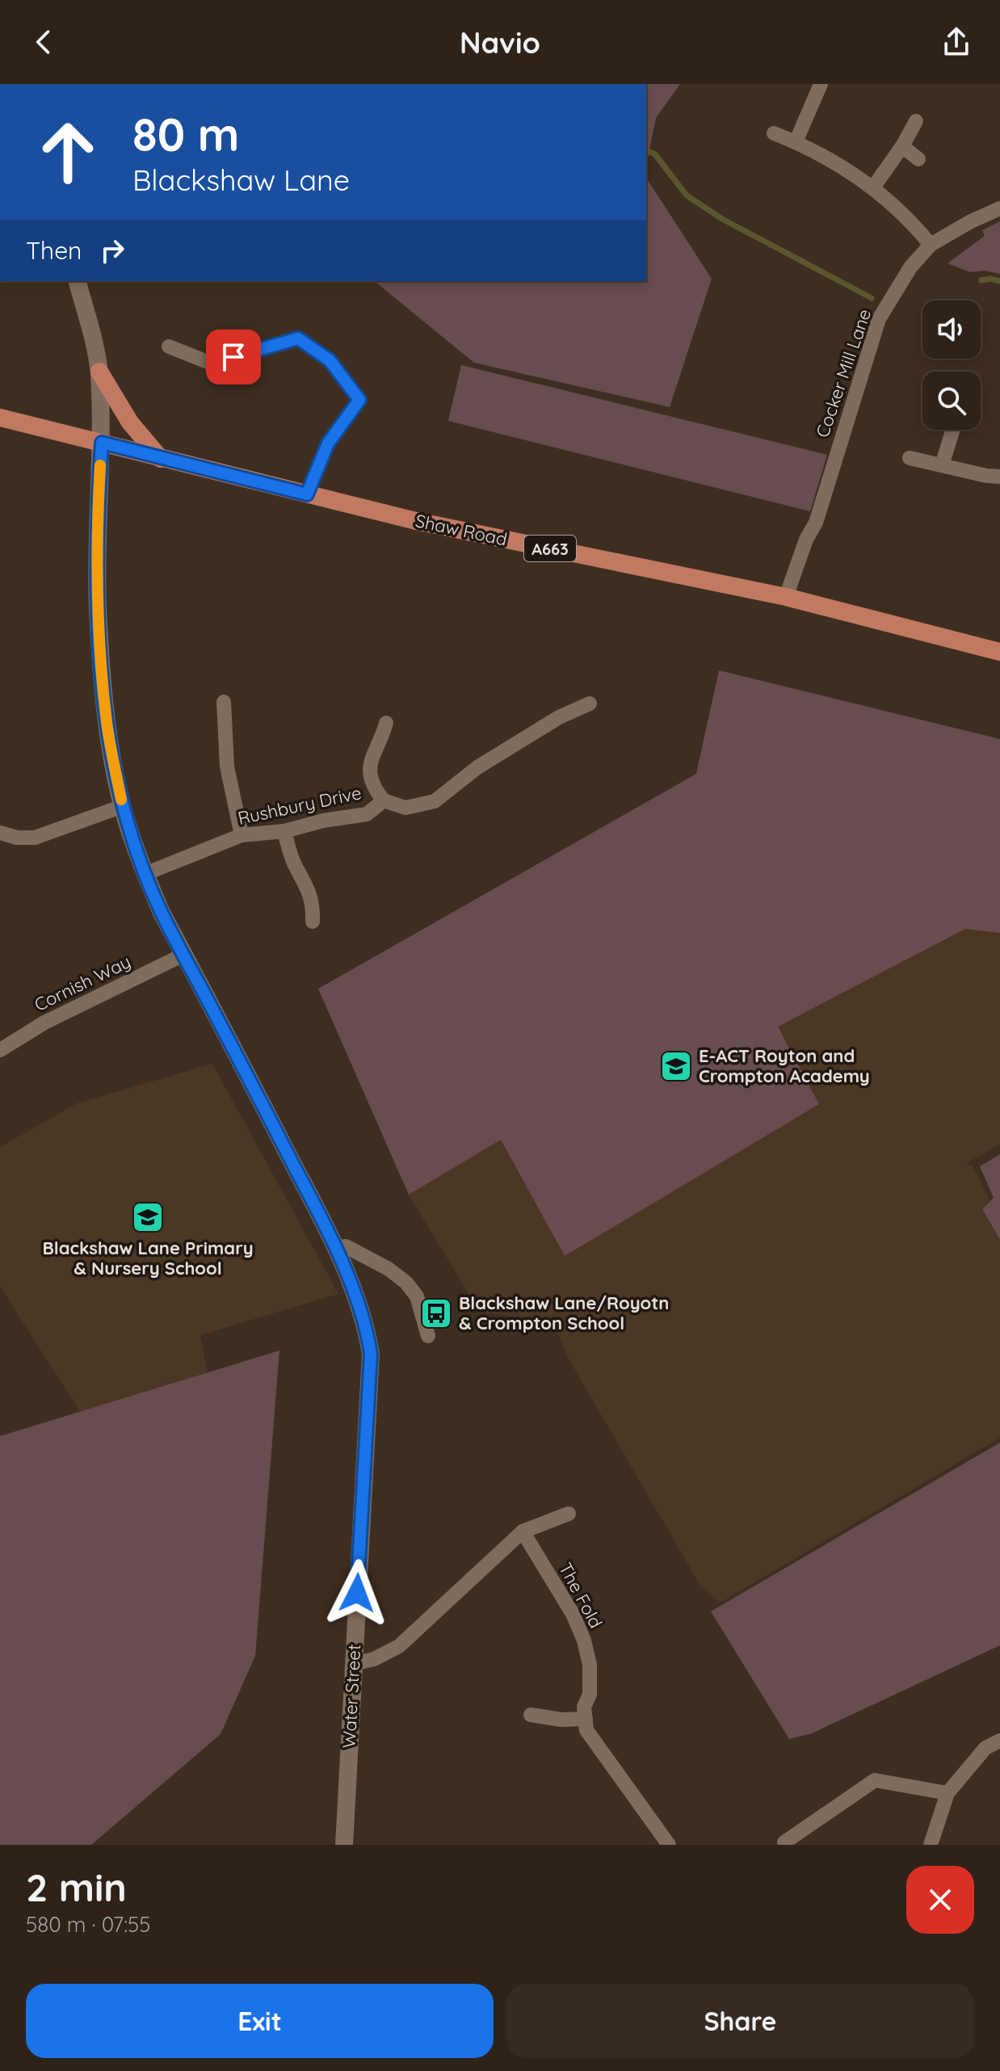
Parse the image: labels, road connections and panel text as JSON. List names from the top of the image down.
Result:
{
  "streets": {
    "main road": ["Shaw Road", "A663"],
    "street": [
      "Cocker Mill Lane",
      "Rushbury Drive",
      "Cornish Way",
      "The Fold",
      "Water Street"
    ]
  },
  "crossings": [
    ["Cocker Mill Lane", "Shaw Road"],
    ["Shaw Road", "Water Street"],
    ["Rushbury Drive", "Water Street"],
    ["Cornish Way", "Water Street"]
  ],
  "places": {
    "school or university": ["E-ACT Royton and Crompton Academy", "Blackshaw Lane Primary & Nursery School"],
    "bus stop": ["Blackshaw Lane/Royotn & Crompton School"]
  },
  "page": {
    "header": "Navio",
    "turn": ["80 m", "Blackshaw Lane"],
    "then": "Then",
    "heading": ["2 min", "580 m · 07:55"],
    "buttons": ["Exit", "Share"]
  }
}
